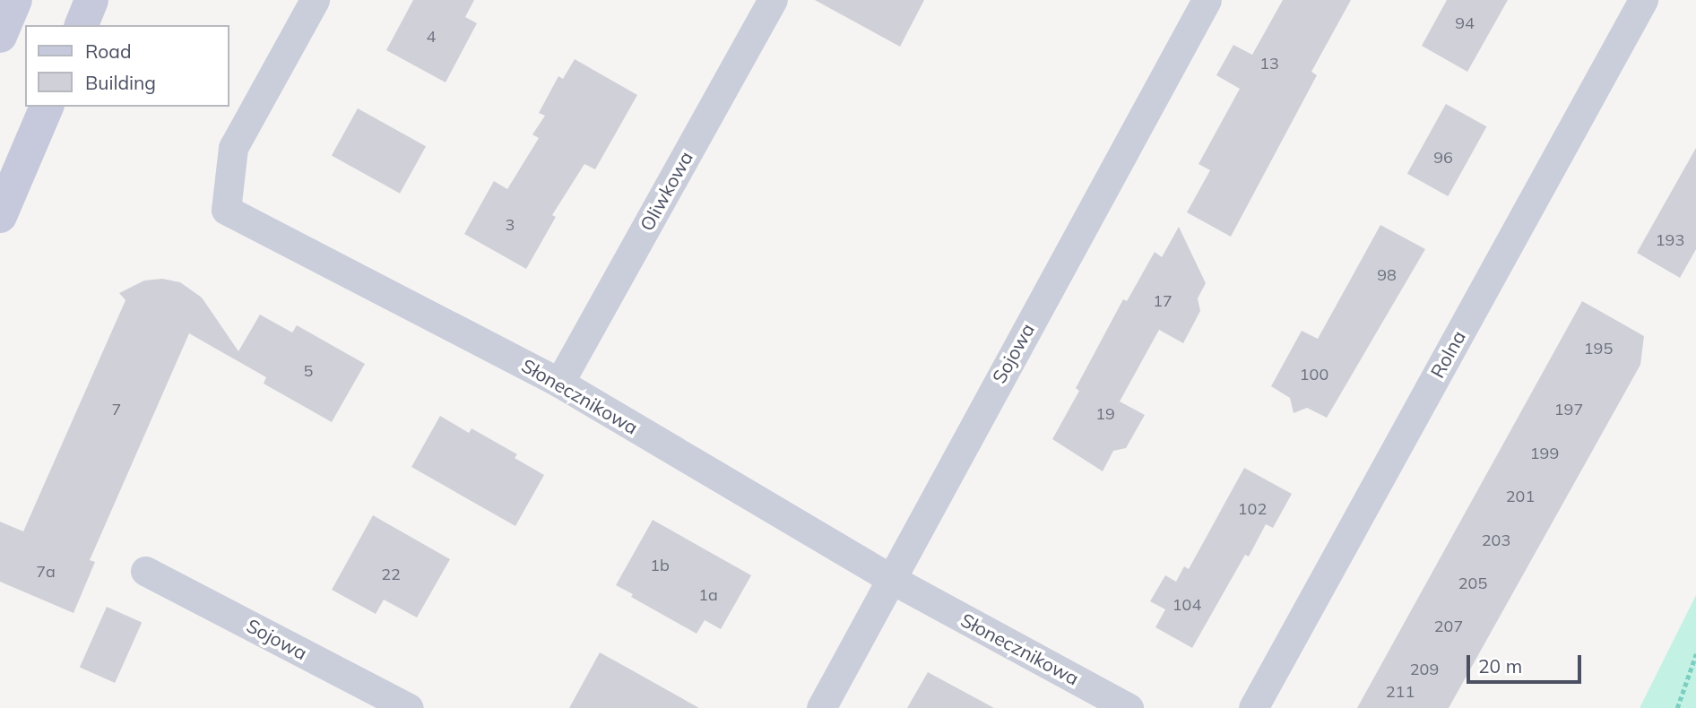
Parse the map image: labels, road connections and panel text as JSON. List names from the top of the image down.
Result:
{
  "streets": {
    "street": [
      "Oliwkowa",
      "Sojowa",
      "Rolna",
      "Słonecznikowa"
    ]
  },
  "crossings": [
    ["Oliwkowa", "Słonecznikowa"],
    ["Sojowa", "Słonecznikowa"]
  ],
  "house_numbers": [
    "94",
    "4",
    "13",
    "96",
    "3",
    "193",
    "98",
    "17",
    "195",
    "5",
    "100",
    "7",
    "197",
    "19",
    "199",
    "201",
    "102",
    "203",
    "1b",
    "7a",
    "22",
    "205",
    "1a",
    "104",
    "207",
    "209",
    "211"
  ],
  "legend": ["Road", "Building"],
  "scale_bar": "20 m"
}
